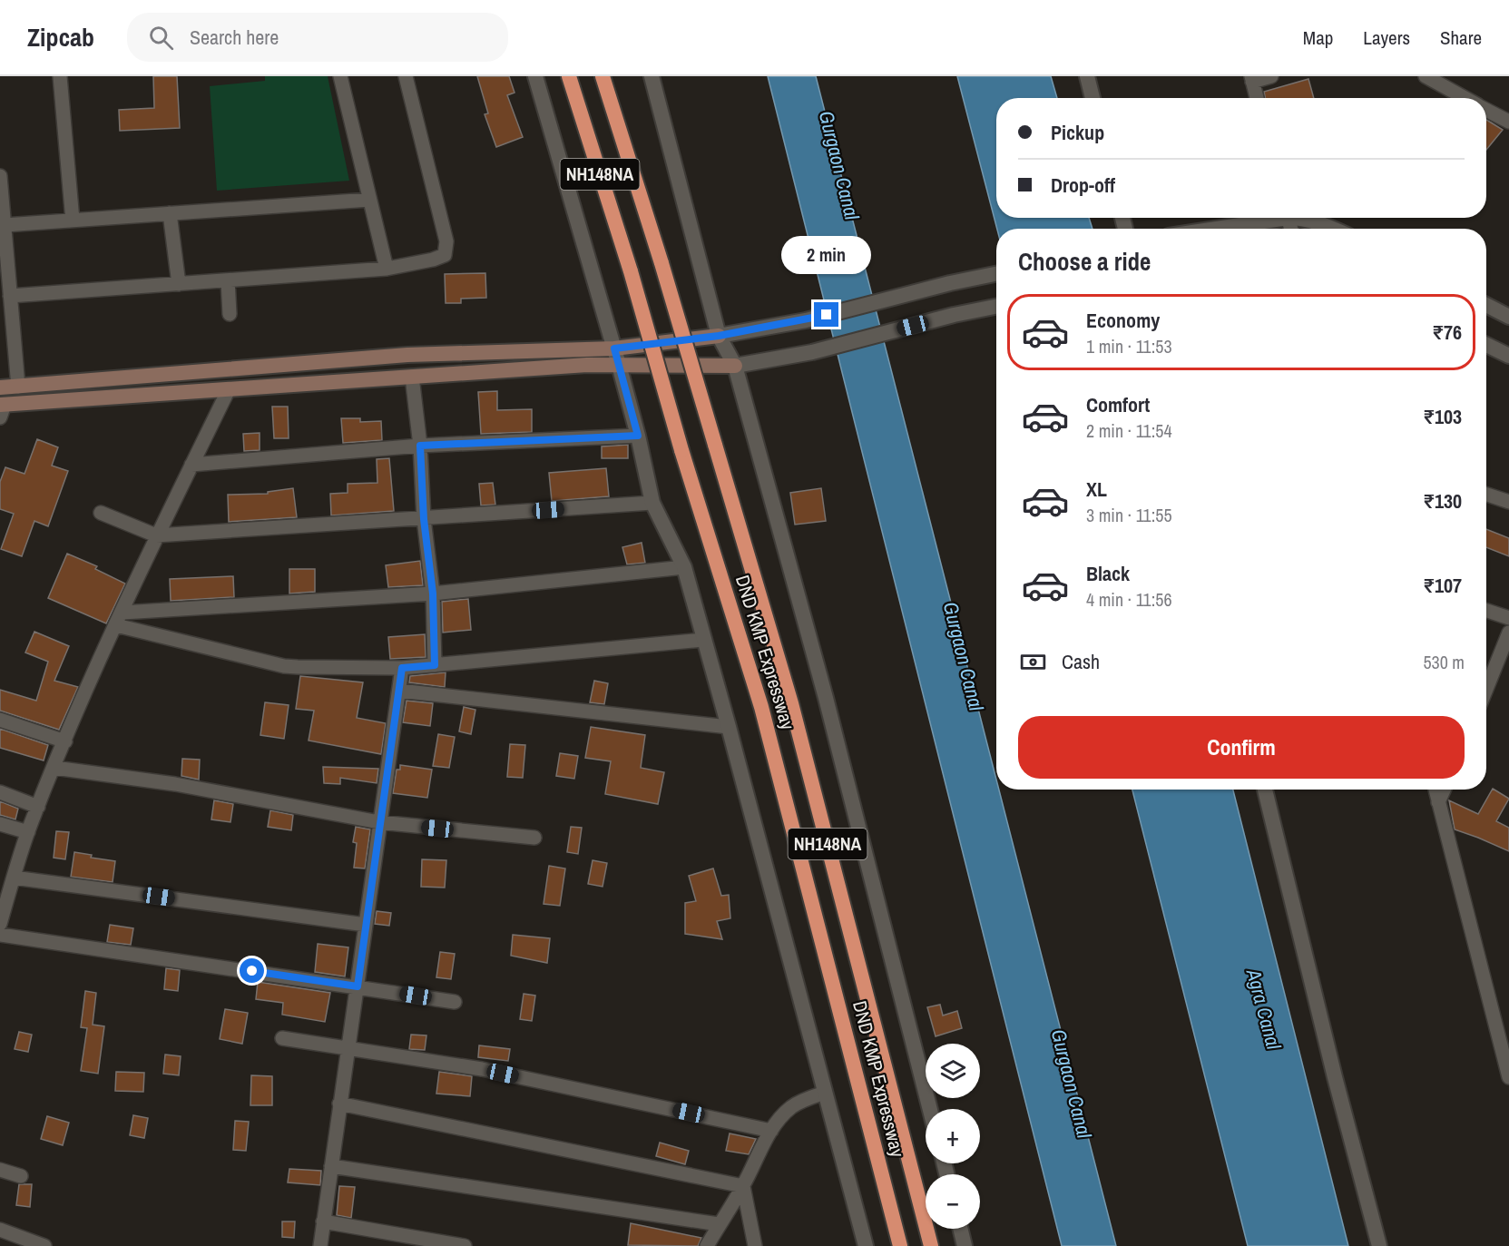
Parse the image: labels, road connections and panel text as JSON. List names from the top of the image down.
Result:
{
  "streets": {
    "highway": ["NH148NA", "DND KMP Expressway"]
  },
  "water": ["Gurgaon Canal", "Agra Canal"],
  "page": {
    "header": "Zipcab",
    "search": "Search here",
    "nav": ["Map", "Layers", "Share"],
    "banner": ["Pickup", "Drop-off"],
    "heading": "Choose a ride",
    "bubble": "2 min",
    "list": [
      {
        "name": "Economy",
        "note": "1 min · 11:53",
        "value": "₹76"
      },
      {
        "name": "Comfort",
        "note": "2 min · 11:54",
        "value": "₹103"
      },
      {
        "name": "XL",
        "note": "3 min · 11:55",
        "value": "₹130"
      },
      {
        "name": "Black",
        "note": "4 min · 11:56",
        "value": "₹107"
      }
    ],
    "pay": ["Cash", "530 m"],
    "buttons": "Confirm",
    "map_buttons": ["+", "−"]
  }
}
